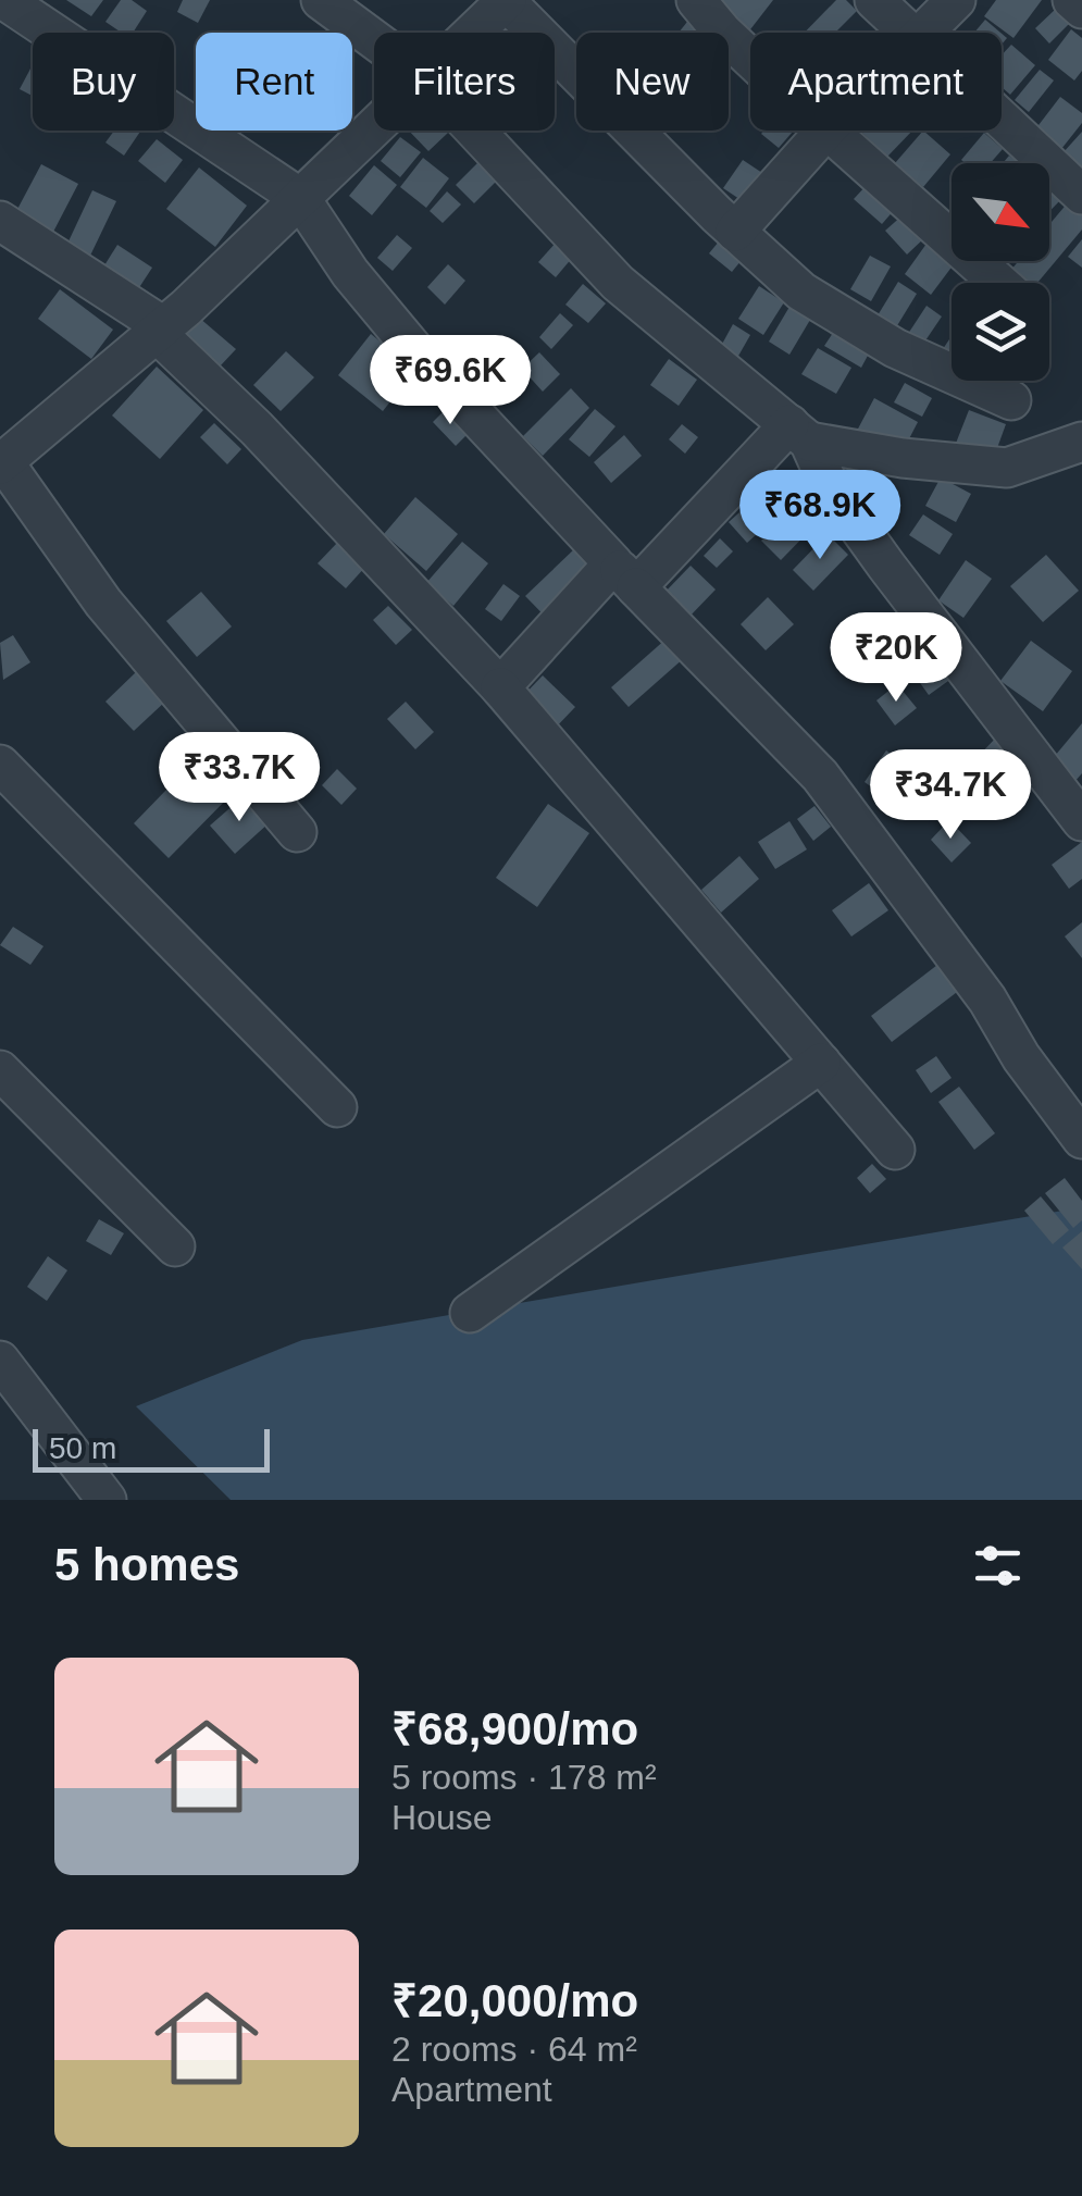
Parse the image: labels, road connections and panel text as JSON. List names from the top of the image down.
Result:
{
  "scale_bar": "50 m",
  "north": "bottom right",
  "page": {
    "chip": [
      "Buy",
      "Rent",
      "Filters",
      "New",
      "Apartment"
    ],
    "price": [
      "₹69.6K",
      "₹68.9K",
      "₹20K",
      "₹33.7K",
      "₹34.7K"
    ],
    "scale": "50 m",
    "heading": "5 homes",
    "list": [
      {
        "name": "₹68,900/mo",
        "note": "5 rooms · 178 m² · House"
      },
      {
        "name": "₹20,000/mo",
        "note": "2 rooms · 64 m² · Apartment"
      }
    ]
  }
}
